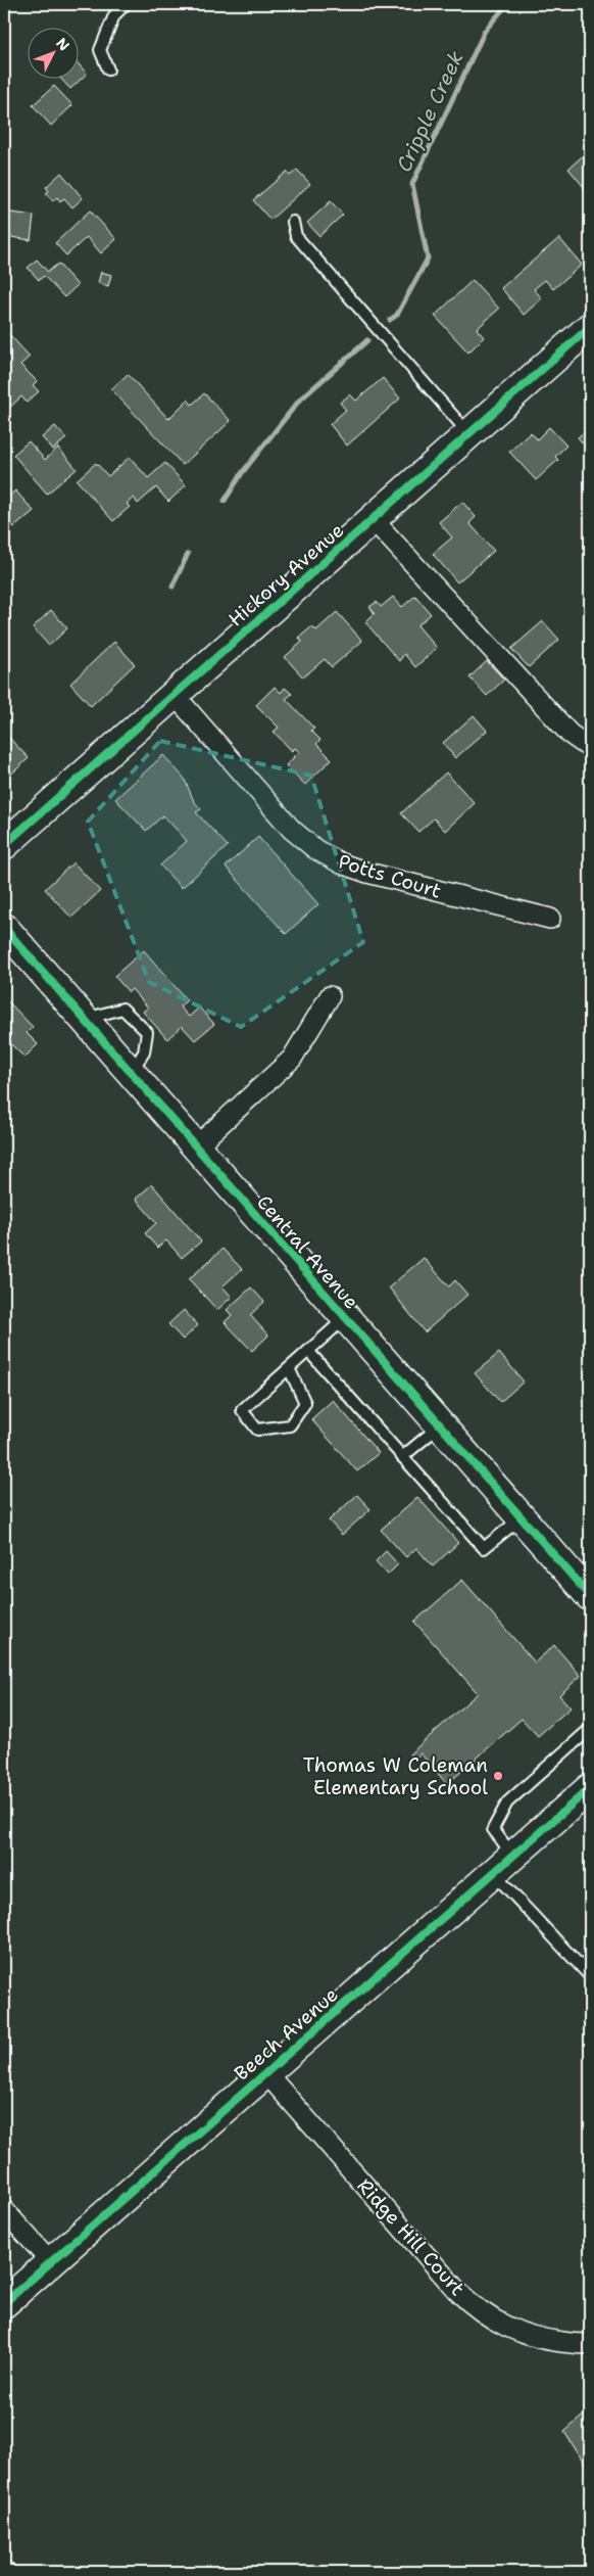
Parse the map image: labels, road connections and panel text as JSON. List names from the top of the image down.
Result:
{
  "streets": {
    "street": [
      "Hickory Avenue",
      "Potts Court",
      "Central Avenue",
      "Beech Avenue",
      "Ridge Hill Court"
    ]
  },
  "crossings": [
    ["Hickory Avenue", "Potts Court"],
    ["Beech Avenue", "Ridge Hill Court"]
  ],
  "water": ["Cripple Creek"],
  "places": ["Thomas W Coleman Elementary School"],
  "north": "top right"
}
